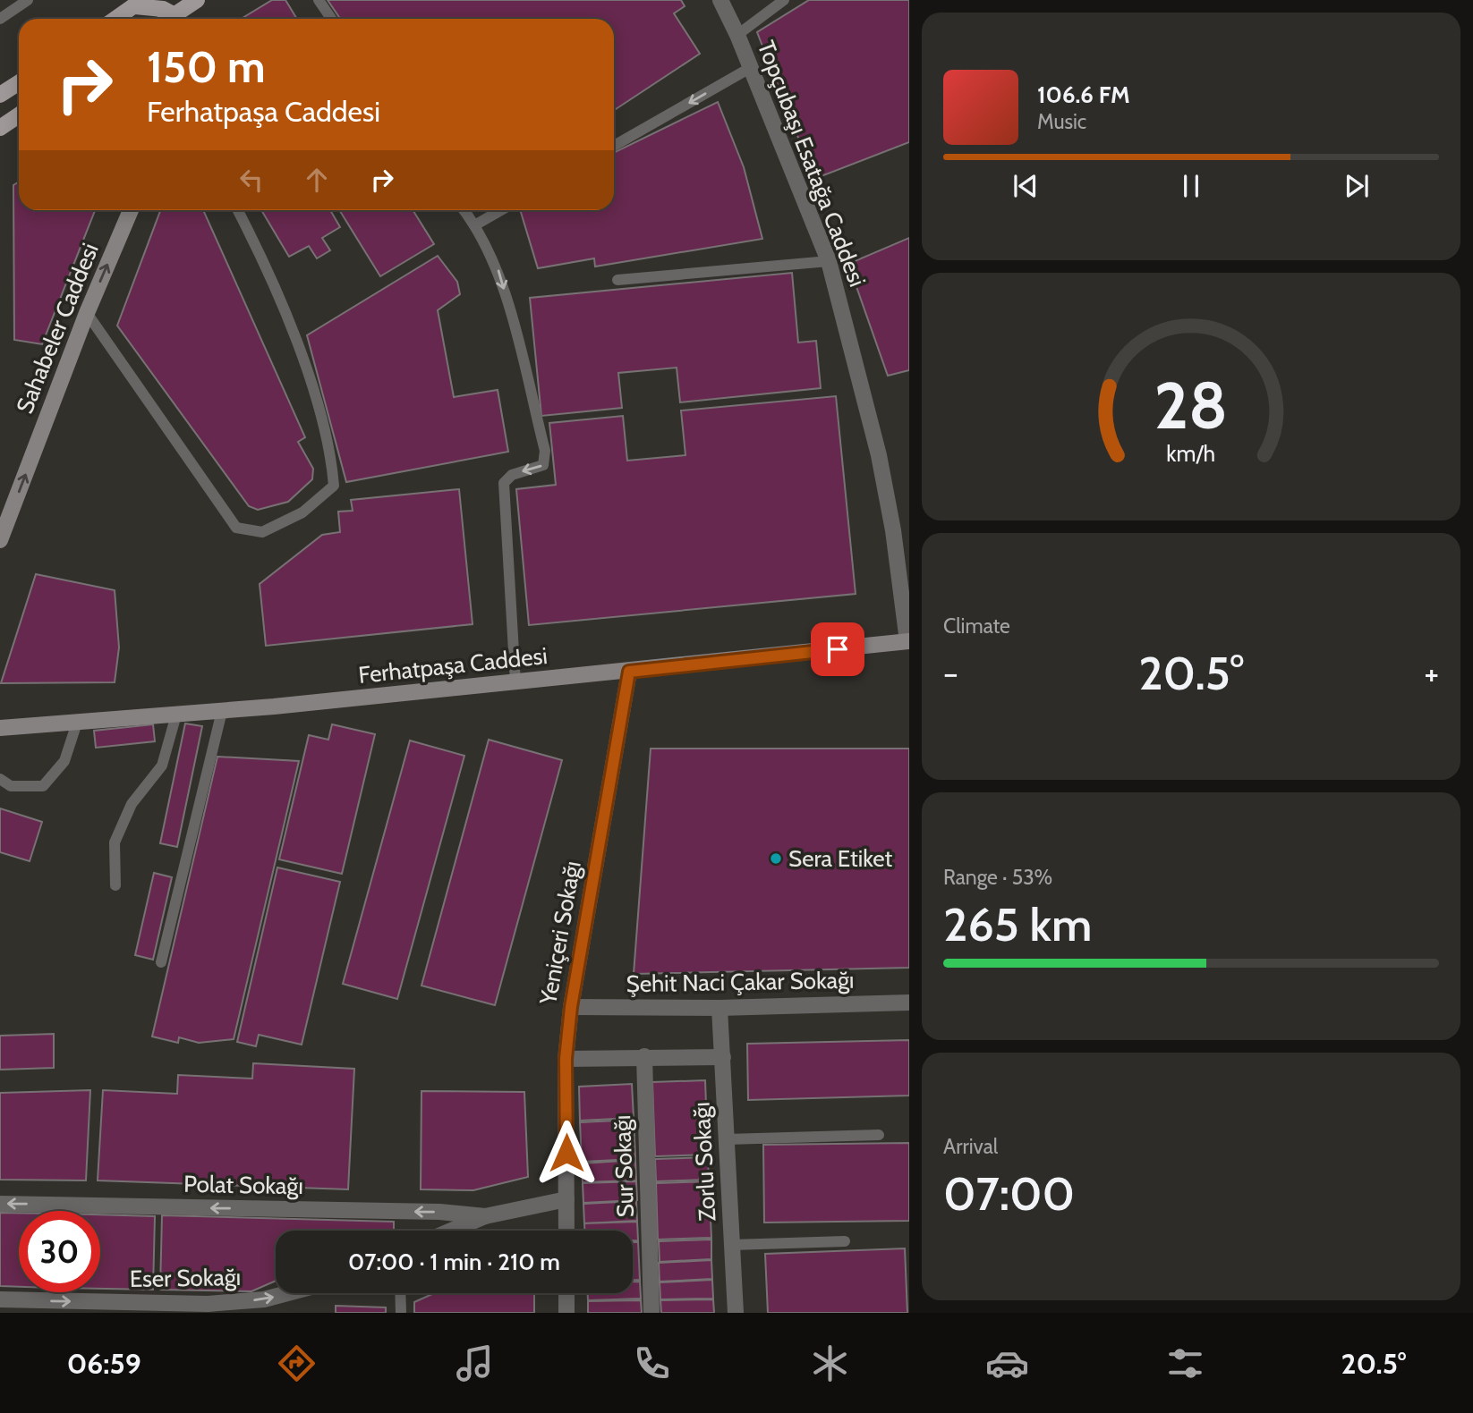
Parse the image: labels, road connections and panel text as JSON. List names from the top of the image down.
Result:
{
  "streets": {
    "main road": ["Sahabeler Caddesi", "Ferhatpaşa Caddesi"],
    "street": [
      "Topçubaşı Esatağa Caddesi",
      "Yeniçeri Sokağı",
      "Şehit Naci Çakar Sokağı",
      "Zorlu Sokağı",
      "Sur Sokağı",
      "Polat Sokağı",
      "Eser Sokağı"
    ]
  },
  "crossings": [
    ["Topçubaşı Esatağa Caddesi", "Ferhatpaşa Caddesi"],
    ["Ferhatpaşa Caddesi", "Yeniçeri Sokağı"],
    ["Yeniçeri Sokağı", "Şehit Naci Çakar Sokağı"],
    ["Şehit Naci Çakar Sokağı", "Zorlu Sokağı"]
  ],
  "one_way": ["Sahabeler Caddesi", "Polat Sokağı", "Eser Sokağı"],
  "places": ["Sera Etiket"],
  "page": {
    "turn": ["150 m", "Ferhatpaşa Caddesi"],
    "song": ["106.6 FM", "Music"],
    "tile": [
      "Climate",
      ["Range · 53%", "265 km"],
      ["Arrival", "07:00"]
    ],
    "heat": ["−", "20.5°", "+"],
    "limit": "30",
    "trip": "07:00 · 1 min · 210 m",
    "tabs": ["06:59", "20.5°"],
    "gauge": ["28", "km/h"]
  }
}
